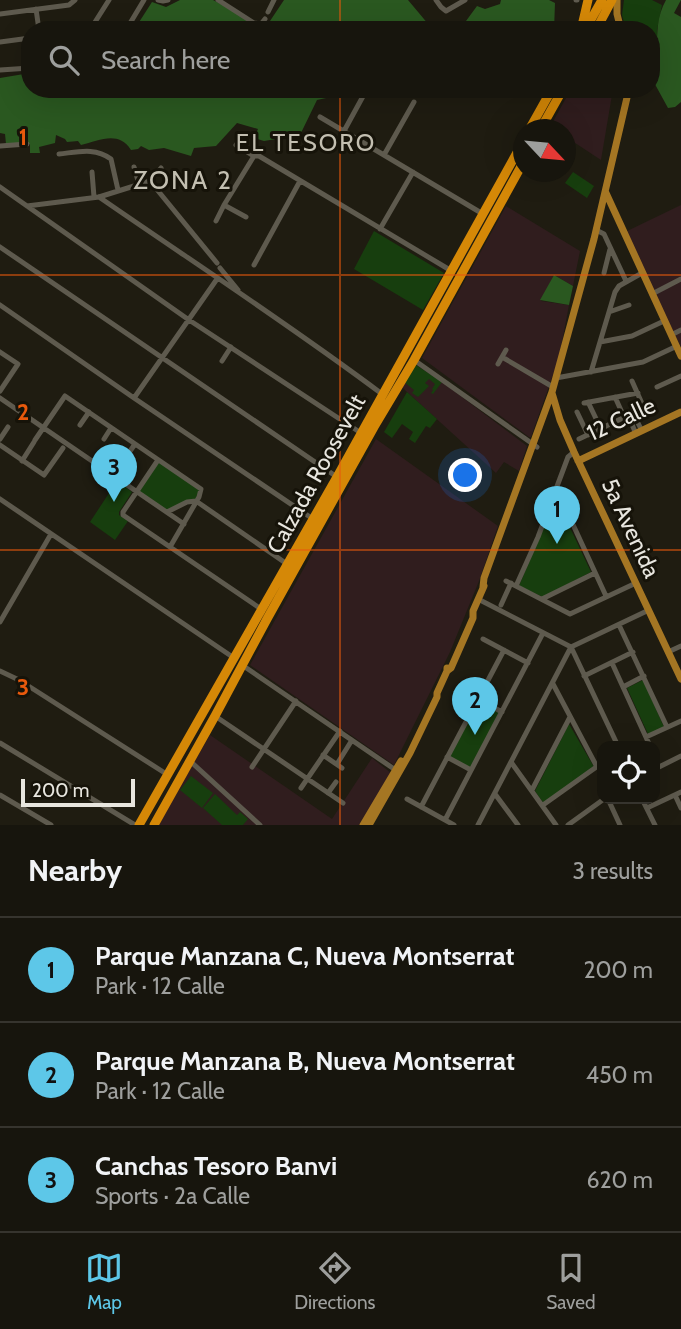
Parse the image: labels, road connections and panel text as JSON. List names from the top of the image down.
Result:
{
  "streets": {
    "highway": ["Calzada Roosevelt"],
    "main road": ["12 Calle", "5a Avenida"]
  },
  "crossings": [
    ["12 Calle", "5a Avenida"]
  ],
  "districts": ["EL TESORO", "ZONA 2"],
  "scale_bar": "200 m",
  "north": "bottom right",
  "page": {
    "search": "Search here",
    "pins": ["3", "1", "2"],
    "scale": "200 m",
    "heading": ["Nearby", "3 results"],
    "list": [
      {
        "mark": "1",
        "name": "Parque Manzana C, Nueva Montserrat",
        "note": "Park · 12 Calle",
        "value": "200 m"
      },
      {
        "mark": "2",
        "name": "Parque Manzana B, Nueva Montserrat",
        "note": "Park · 12 Calle",
        "value": "450 m"
      },
      {
        "mark": "3",
        "name": "Canchas Tesoro Banvi",
        "note": "Sports · 2a Calle",
        "value": "620 m"
      }
    ],
    "nav": ["Map", "Directions", "Saved"]
  },
  "grid": {
    "rows": ["1", "2", "3"]
  }
}
